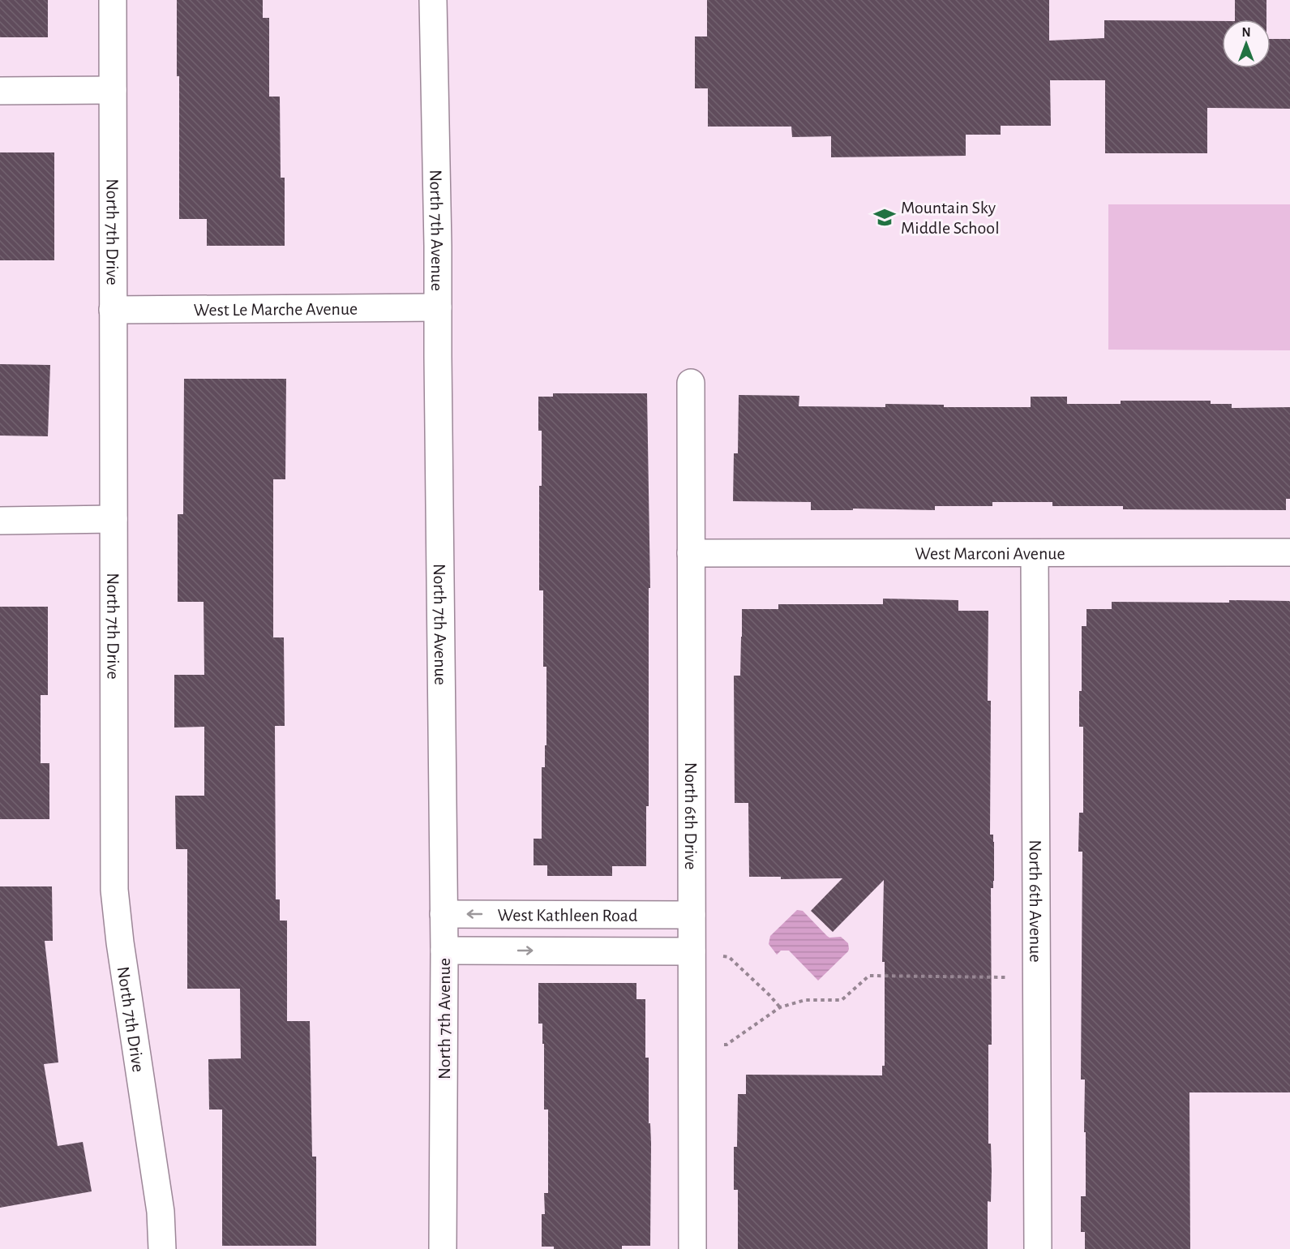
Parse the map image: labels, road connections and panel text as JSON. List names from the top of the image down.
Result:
{
  "streets": {
    "street": [
      "North 7th Avenue",
      "North 7th Drive",
      "West Le Marche Avenue",
      "West Marconi Avenue",
      "North 6th Drive",
      "North 6th Avenue",
      "West Kathleen Road"
    ]
  },
  "crossings": [
    ["North 7th Avenue", "West Le Marche Avenue"],
    ["North 7th Avenue", "West Kathleen Road"],
    ["North 7th Drive", "West Le Marche Avenue"],
    ["West Marconi Avenue", "North 6th Drive"],
    ["West Marconi Avenue", "North 6th Avenue"],
    ["North 6th Drive", "West Kathleen Road"]
  ],
  "places": {
    "school or university": ["Mountain Sky Middle School"]
  },
  "north": "top"
}
